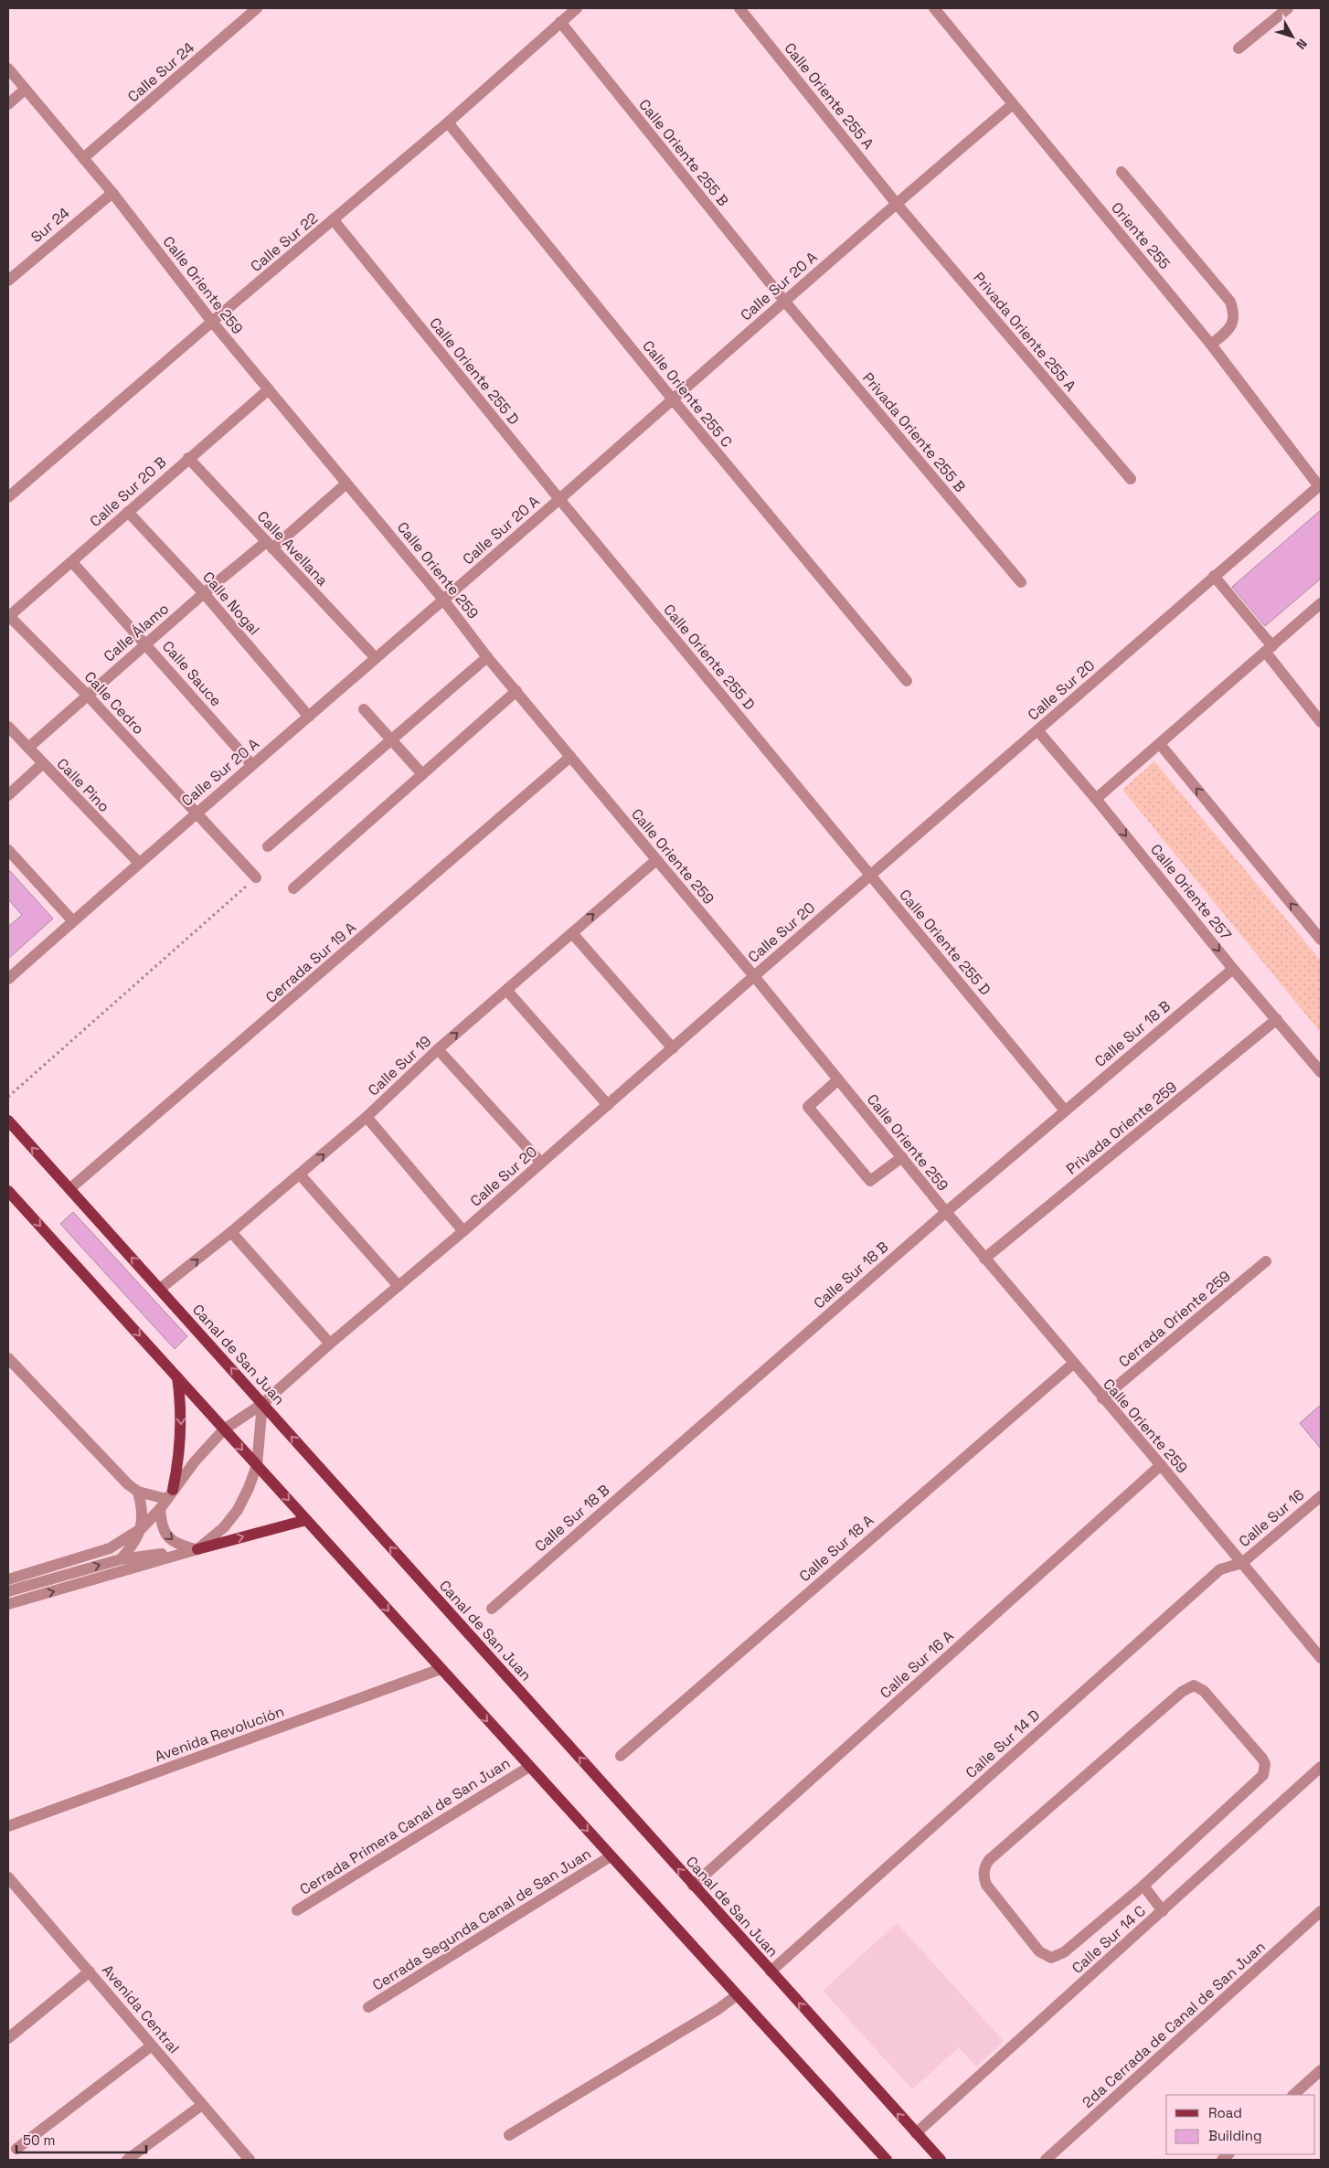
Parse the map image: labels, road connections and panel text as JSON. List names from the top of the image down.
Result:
{
  "streets": {
    "main road": ["Canal de San Juan"],
    "street": [
      "Calle Sur 24",
      "Calle Oriente 255 A",
      "Calle Oriente 255 B",
      "Sur 24",
      "Oriente 255",
      "Calle Sur 22",
      "Calle Oriente 259",
      "Calle Sur 20 A",
      "Privada Oriente 255 A",
      "Calle Oriente 255 D",
      "Calle Oriente 255 C",
      "Privada Oriente 255 B",
      "Calle Sur 20 B",
      "Calle Avellana",
      "Calle Nogal",
      "Calle Álamo",
      "Calle Sauce",
      "Calle Sur 20",
      "Calle Cedro",
      "Calle Pino",
      "Calle Oriente 257",
      "Cerrada Sur 19 A",
      "Calle Sur 18 B",
      "Calle Sur 19",
      "Privada Oriente 259",
      "Cerrada Oriente 259",
      "Calle Sur 16",
      "Calle Sur 18 A",
      "Calle Sur 16 A",
      "Avenida Revolución",
      "Calle Sur 14 D",
      "Cerrada Primera Canal de San Juan",
      "Cerrada Segunda Canal de San Juan",
      "Calle Sur 14 C",
      "Avenida Central",
      "2da Cerrada de Canal de San Juan"
    ]
  },
  "crossings": [
    ["Calle Sur 24", "Calle Oriente 259"],
    ["Calle Oriente 255 A", "Calle Sur 20 A"],
    ["Calle Oriente 255 A", "Privada Oriente 255 A"],
    ["Calle Oriente 255 B", "Calle Sur 22"],
    ["Calle Oriente 255 B", "Calle Sur 20 A"],
    ["Calle Oriente 255 B", "Privada Oriente 255 B"],
    ["Sur 24", "Calle Oriente 259"],
    ["Oriente 255", "Calle Sur 20 A"],
    ["Oriente 255", "Calle Sur 20"],
    ["Calle Sur 22", "Calle Oriente 259"],
    ["Calle Sur 22", "Calle Oriente 255 D"],
    ["Calle Sur 22", "Calle Oriente 255 C"],
    ["Calle Oriente 259", "Calle Sur 20 A"],
    ["Calle Oriente 259", "Calle Sur 20 B"],
    ["Calle Oriente 259", "Calle Álamo"],
    ["Calle Oriente 259", "Calle Sur 20"],
    ["Calle Oriente 259", "Cerrada Sur 19 A"],
    ["Calle Oriente 259", "Calle Sur 18 B"],
    ["Calle Oriente 259", "Calle Sur 19"],
    ["Calle Oriente 259", "Privada Oriente 259"],
    ["Calle Oriente 259", "Cerrada Oriente 259"],
    ["Calle Oriente 259", "Calle Sur 16"],
    ["Calle Oriente 259", "Calle Sur 18 A"],
    ["Calle Oriente 259", "Calle Sur 16 A"],
    ["Calle Oriente 259", "Calle Sur 14 D"],
    ["Calle Sur 20 A", "Privada Oriente 255 A"],
    ["Calle Sur 20 A", "Calle Oriente 255 D"],
    ["Calle Sur 20 A", "Calle Oriente 255 C"],
    ["Calle Sur 20 A", "Privada Oriente 255 B"],
    ["Calle Sur 20 A", "Calle Avellana"],
    ["Calle Sur 20 A", "Calle Nogal"],
    ["Calle Sur 20 A", "Calle Sauce"],
    ["Calle Sur 20 A", "Calle Cedro"],
    ["Calle Sur 20 A", "Calle Pino"],
    ["Calle Oriente 255 D", "Calle Sur 20"],
    ["Calle Oriente 255 D", "Calle Sur 18 B"],
    ["Calle Sur 20 B", "Calle Avellana"],
    ["Calle Sur 20 B", "Calle Nogal"],
    ["Calle Sur 20 B", "Calle Sauce"],
    ["Calle Sur 20 B", "Calle Cedro"],
    ["Calle Avellana", "Calle Álamo"],
    ["Calle Nogal", "Calle Álamo"],
    ["Calle Álamo", "Calle Sauce"],
    ["Calle Álamo", "Calle Cedro"],
    ["Calle Álamo", "Calle Pino"],
    ["Calle Sur 20", "Calle Oriente 257"],
    ["Calle Sur 20", "Canal de San Juan"],
    ["Calle Oriente 257", "Calle Sur 18 B"],
    ["Calle Oriente 257", "Privada Oriente 259"],
    ["Cerrada Sur 19 A", "Canal de San Juan"],
    ["Calle Sur 19", "Canal de San Juan"],
    ["Canal de San Juan", "Calle Sur 16 A"],
    ["Canal de San Juan", "Calle Sur 14 D"],
    ["Canal de San Juan", "Calle Sur 14 C"],
    ["Calle Sur 16", "Calle Sur 14 D"]
  ],
  "one_way": ["Calle Sur 19"],
  "legend": ["Road", "Building"],
  "scale_bar": "50 m",
  "north": "bottom right"
}
